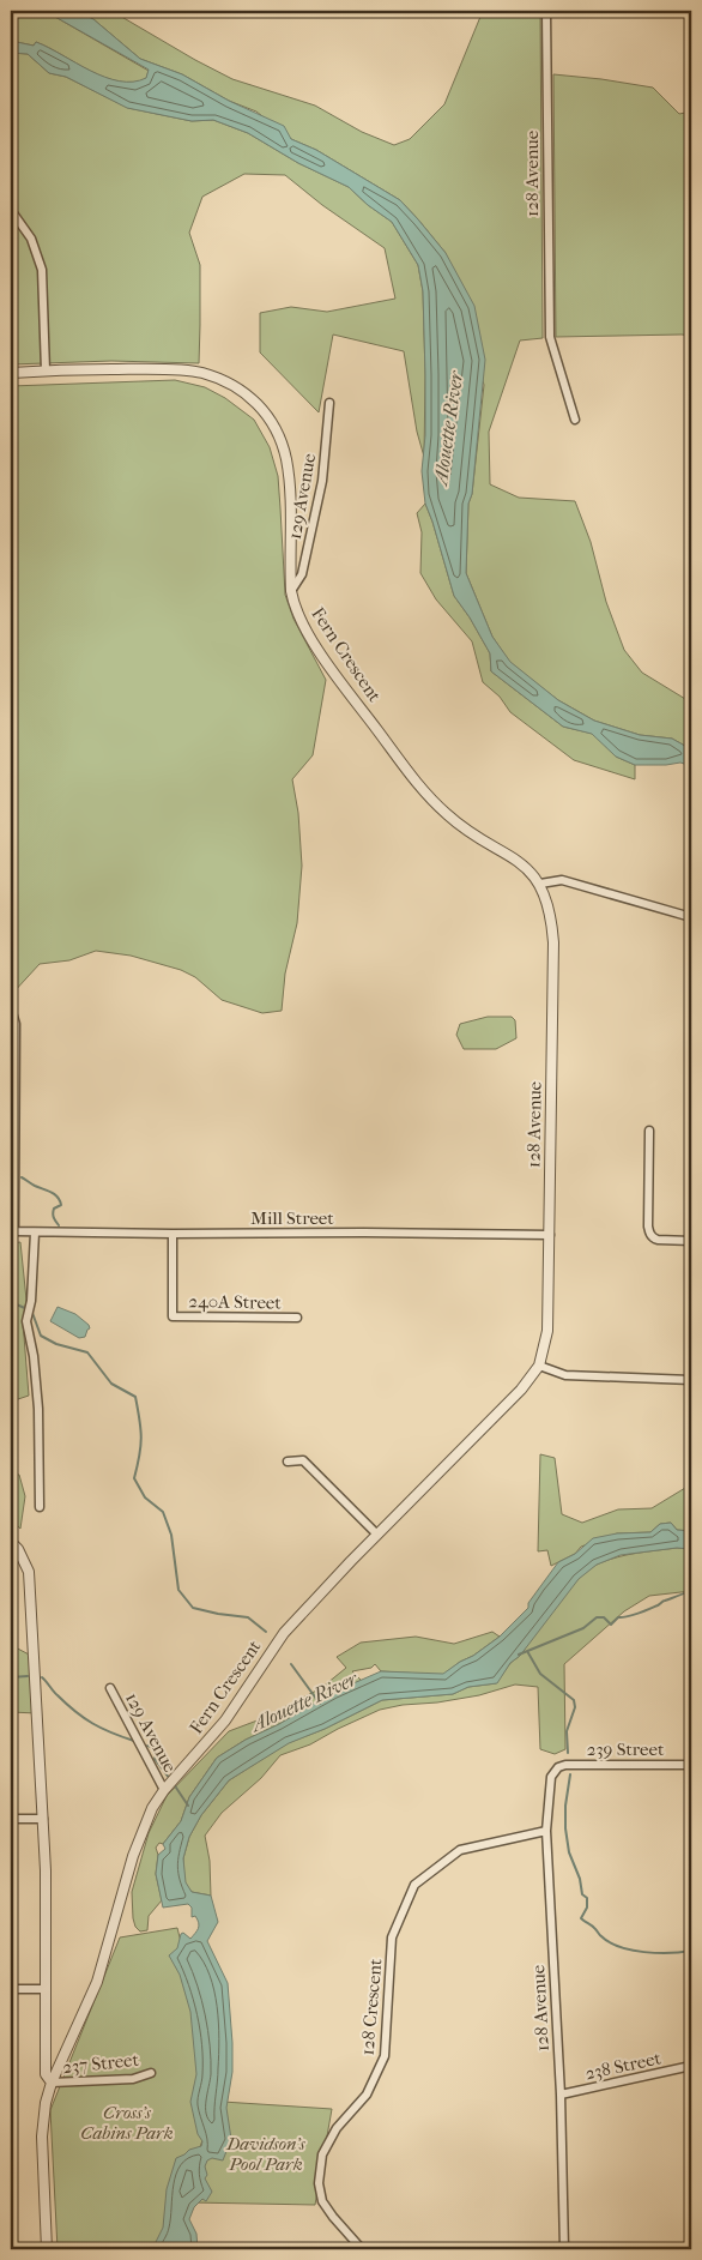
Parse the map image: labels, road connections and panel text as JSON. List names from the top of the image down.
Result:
{
  "streets": {
    "street": [
      "128 Avenue",
      "129 Avenue",
      "Fern Crescent",
      "Mill Street",
      "240A Street",
      "239 Street",
      "128 Crescent",
      "237 Street",
      "238 Street"
    ]
  },
  "crossings": [
    ["128 Avenue", "Fern Crescent"],
    ["128 Avenue", "Mill Street"],
    ["128 Avenue", "239 Street"],
    ["128 Avenue", "128 Crescent"],
    ["128 Avenue", "238 Street"],
    ["129 Avenue", "Fern Crescent"],
    ["Fern Crescent", "237 Street"],
    ["Mill Street", "240A Street"]
  ],
  "water": ["Alouette River"],
  "parks": ["Cross's Cabins Park", "Davidson's Pool Park"]
}
